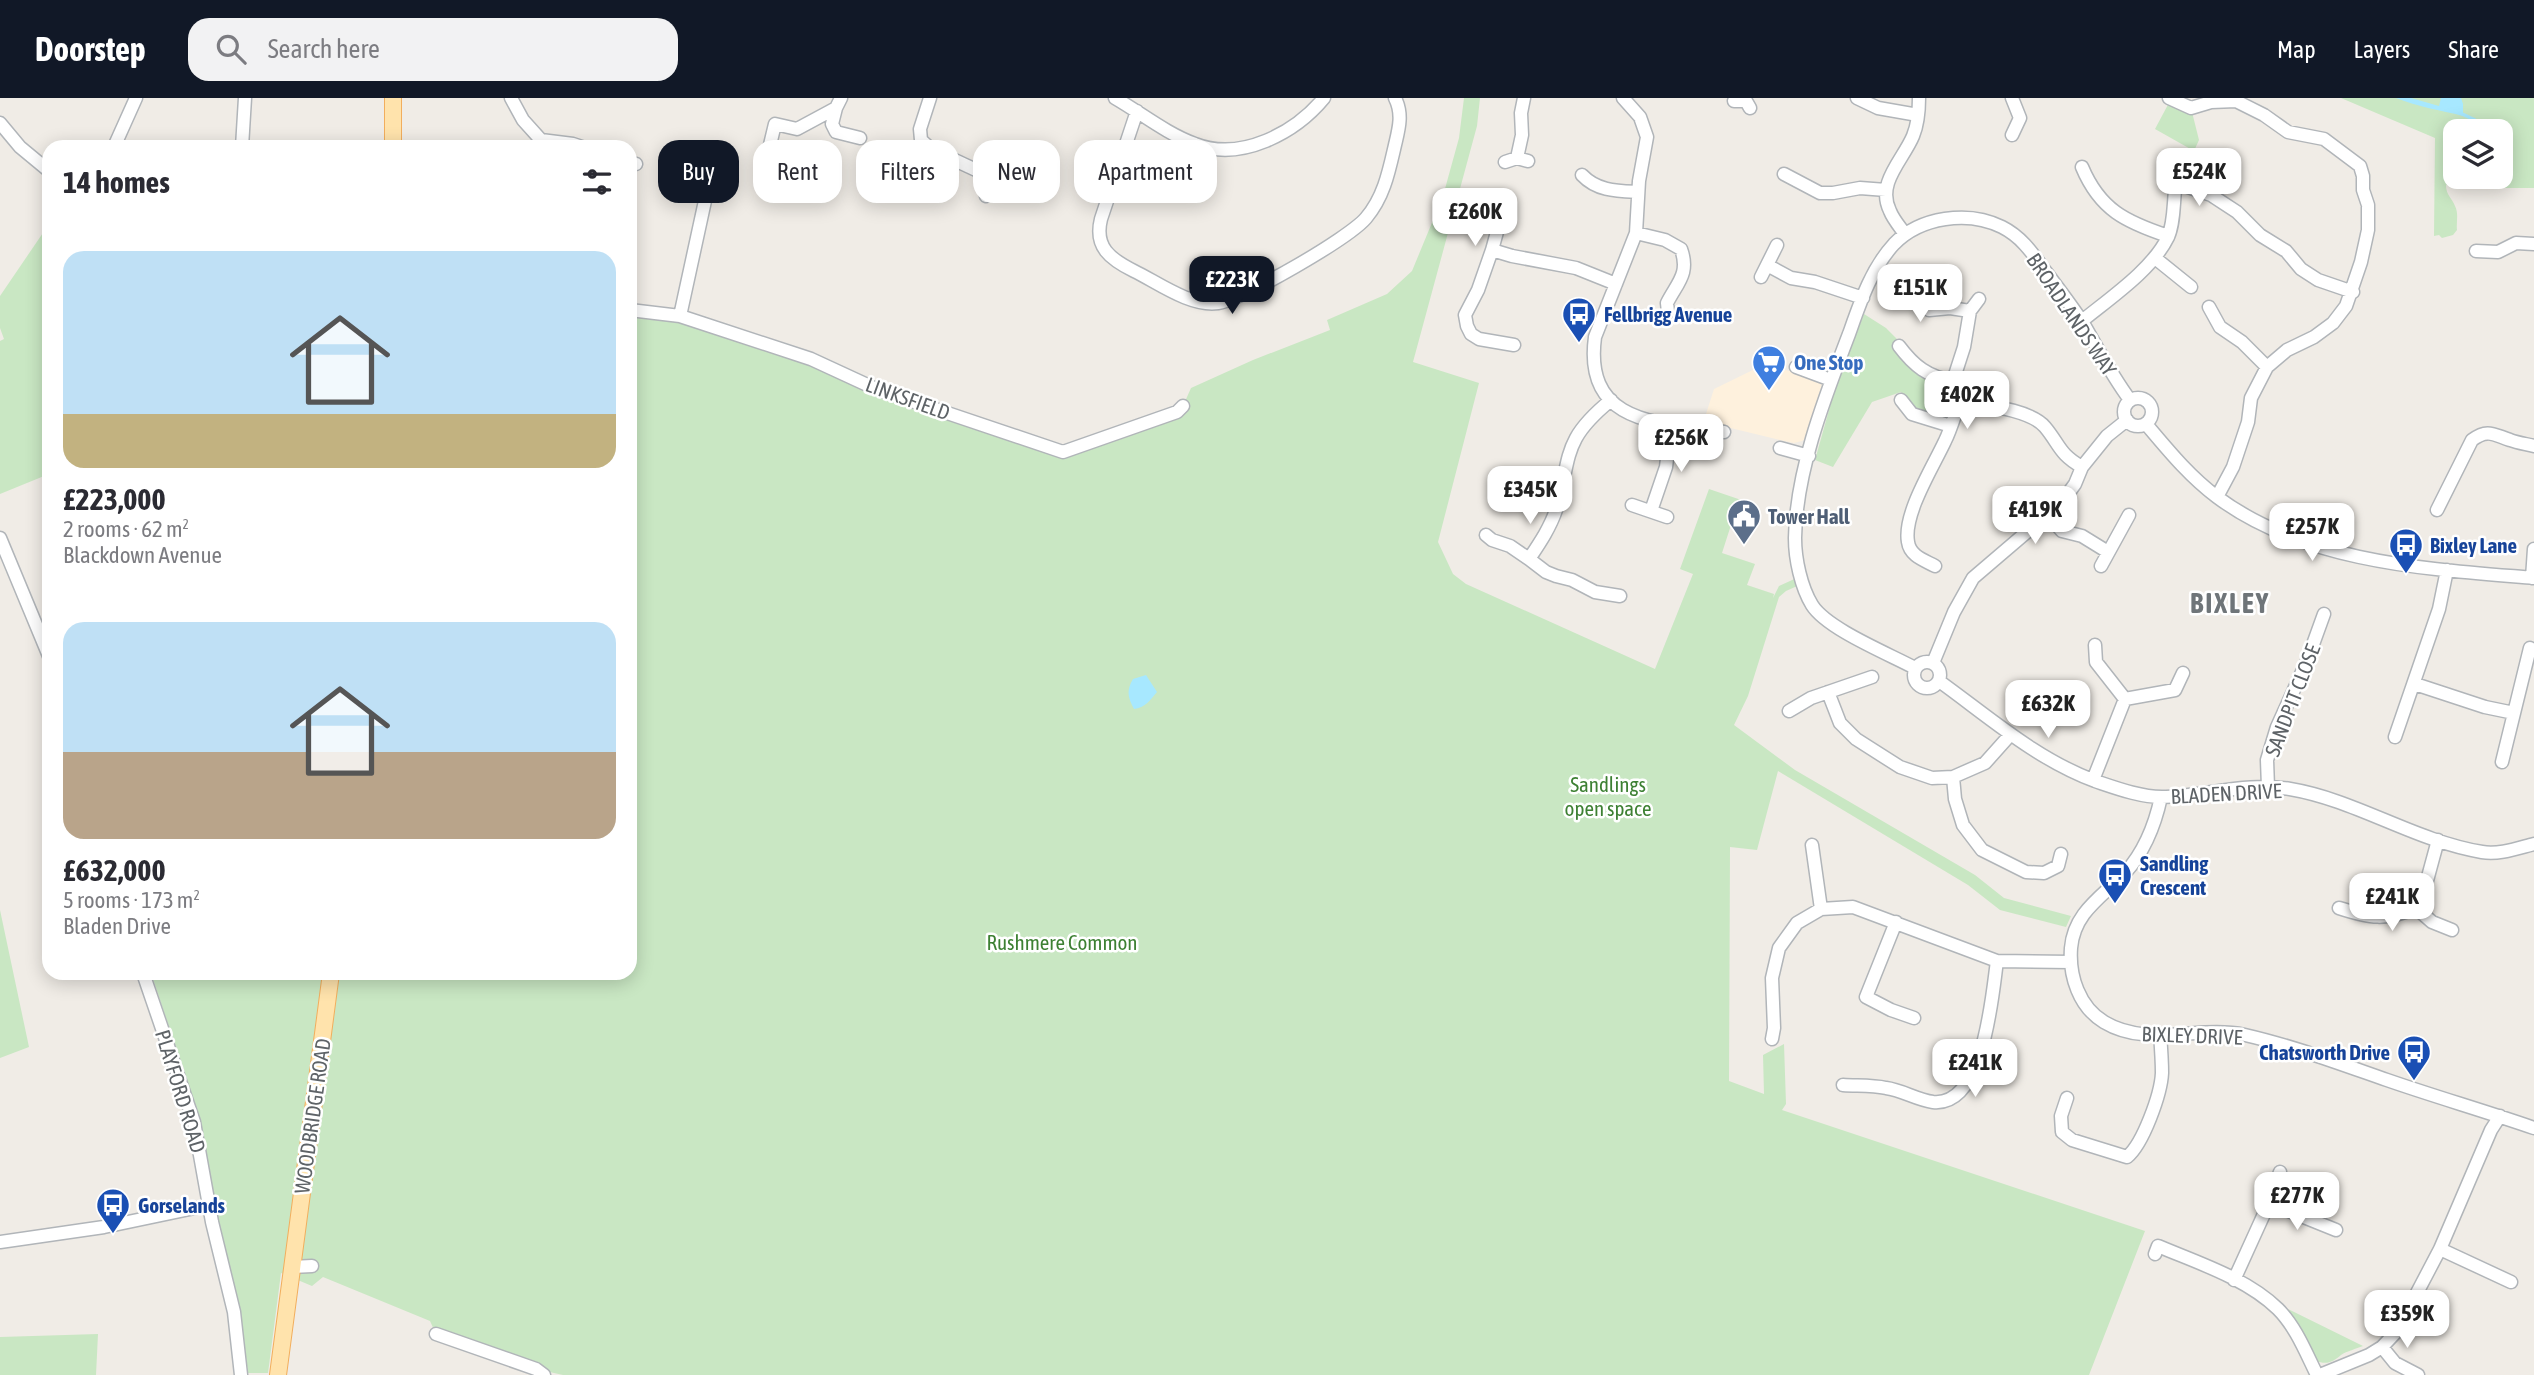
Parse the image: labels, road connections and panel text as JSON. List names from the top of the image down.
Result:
{
  "streets": {
    "main road": ["WOODBRIDGE ROAD"],
    "street": [
      "BROADLANDS WAY",
      "LINKSFIELD",
      "SANDPIT CLOSE",
      "BLADEN DRIVE",
      "BIXLEY DRIVE",
      "PLAYFORD ROAD"
    ]
  },
  "crossings": [
    ["BROADLANDS WAY", "BLADEN DRIVE"],
    ["SANDPIT CLOSE", "BLADEN DRIVE"],
    ["BLADEN DRIVE", "BIXLEY DRIVE"]
  ],
  "districts": ["BIXLEY"],
  "parks": ["Sandlings open space", "Rushmere Common"],
  "places": {
    "bus stop": [
      "Fellbrigg Avenue",
      "Bixley Lane",
      "Sandling Crescent",
      "Chatsworth Drive",
      "Gorselands"
    ],
    "supermarket": ["One Stop"],
    "public building": ["Tower Hall"]
  },
  "page": {
    "header": "Doorstep",
    "search": "Search here",
    "nav": ["Map", "Layers", "Share"],
    "chip": [
      "Buy",
      "Rent",
      "Filters",
      "New",
      "Apartment"
    ],
    "heading": "14 homes",
    "price": [
      "£524K",
      "£260K",
      "£223K",
      "£151K",
      "£402K",
      "£256K",
      "£345K",
      "£419K",
      "£257K",
      "£632K",
      "£241K",
      "£241K",
      "£277K",
      "£359K"
    ],
    "list": [
      {
        "name": "£223,000",
        "note": "2 rooms · 62 m² · Blackdown Avenue"
      },
      {
        "name": "£632,000",
        "note": "5 rooms · 173 m² · Bladen Drive"
      }
    ]
  }
}
